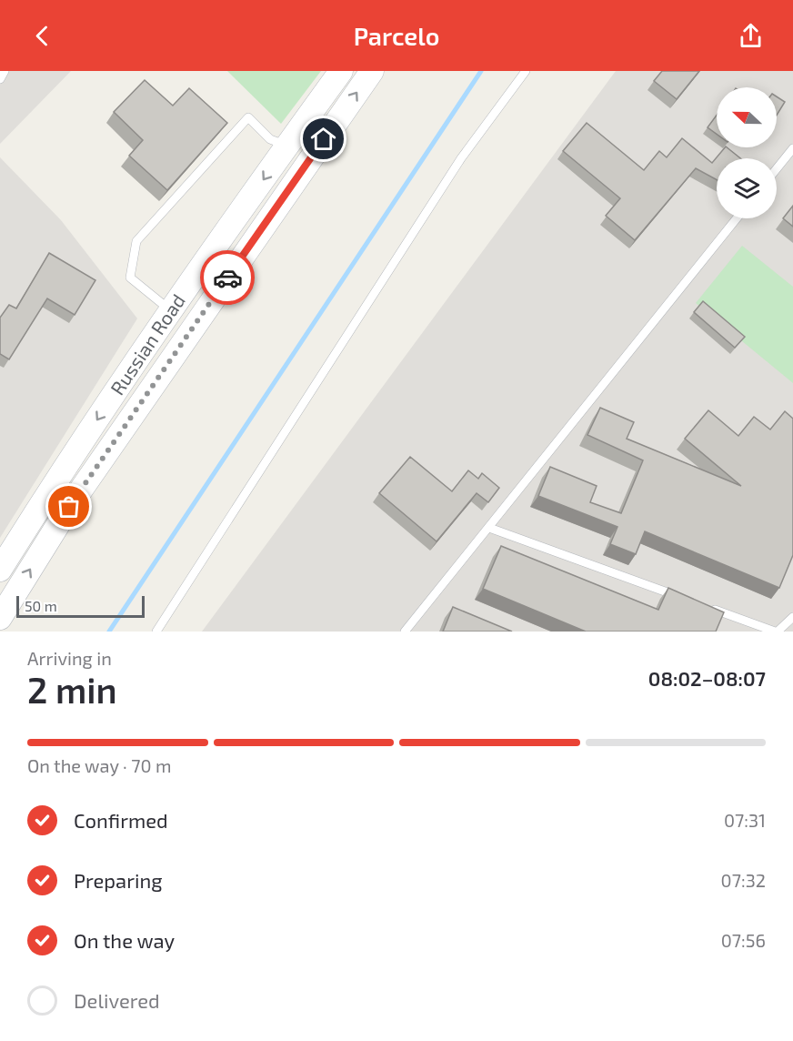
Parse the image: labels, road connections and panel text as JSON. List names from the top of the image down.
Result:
{
  "streets": {
    "main road": ["Russian Road"]
  },
  "scale_bar": "50 m",
  "north": "left",
  "page": {
    "header": "Parcelo",
    "scale": "50 m",
    "heading": ["2 min", "Arriving in", "08:02–08:07"],
    "bar": "On the way · 70 m",
    "list": [
      ["Confirmed", "07:31"],
      ["Preparing", "07:32"],
      ["On the way", "07:56"],
      "Delivered"
    ]
  }
}
